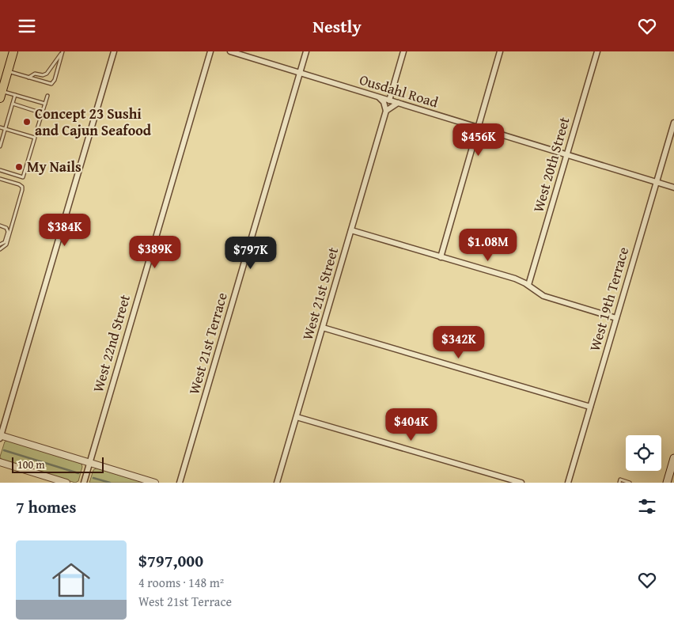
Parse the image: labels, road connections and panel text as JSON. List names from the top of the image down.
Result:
{
  "streets": {
    "street": [
      "Ousdahl Road",
      "West 20th Street",
      "West 21st Street",
      "West 19th Terrace",
      "West 22nd Street",
      "West 21st Terrace"
    ]
  },
  "crossings": [
    ["Ousdahl Road", "West 20th Street"],
    ["Ousdahl Road", "West 19th Terrace"],
    ["Ousdahl Road", "West 21st Terrace"]
  ],
  "places": ["Concept 23 Sushi and Cajun Seafood", "My Nails"],
  "scale_bar": "100 m",
  "page": {
    "header": "Nestly",
    "price": [
      "$456K",
      "$384K",
      "$1.08M",
      "$389K",
      "$797K",
      "$342K",
      "$404K"
    ],
    "scale": "100 m",
    "heading": "7 homes",
    "list": [
      {
        "name": "$797,000",
        "note": "4 rooms · 148 m² · West 21st Terrace"
      }
    ]
  }
}
